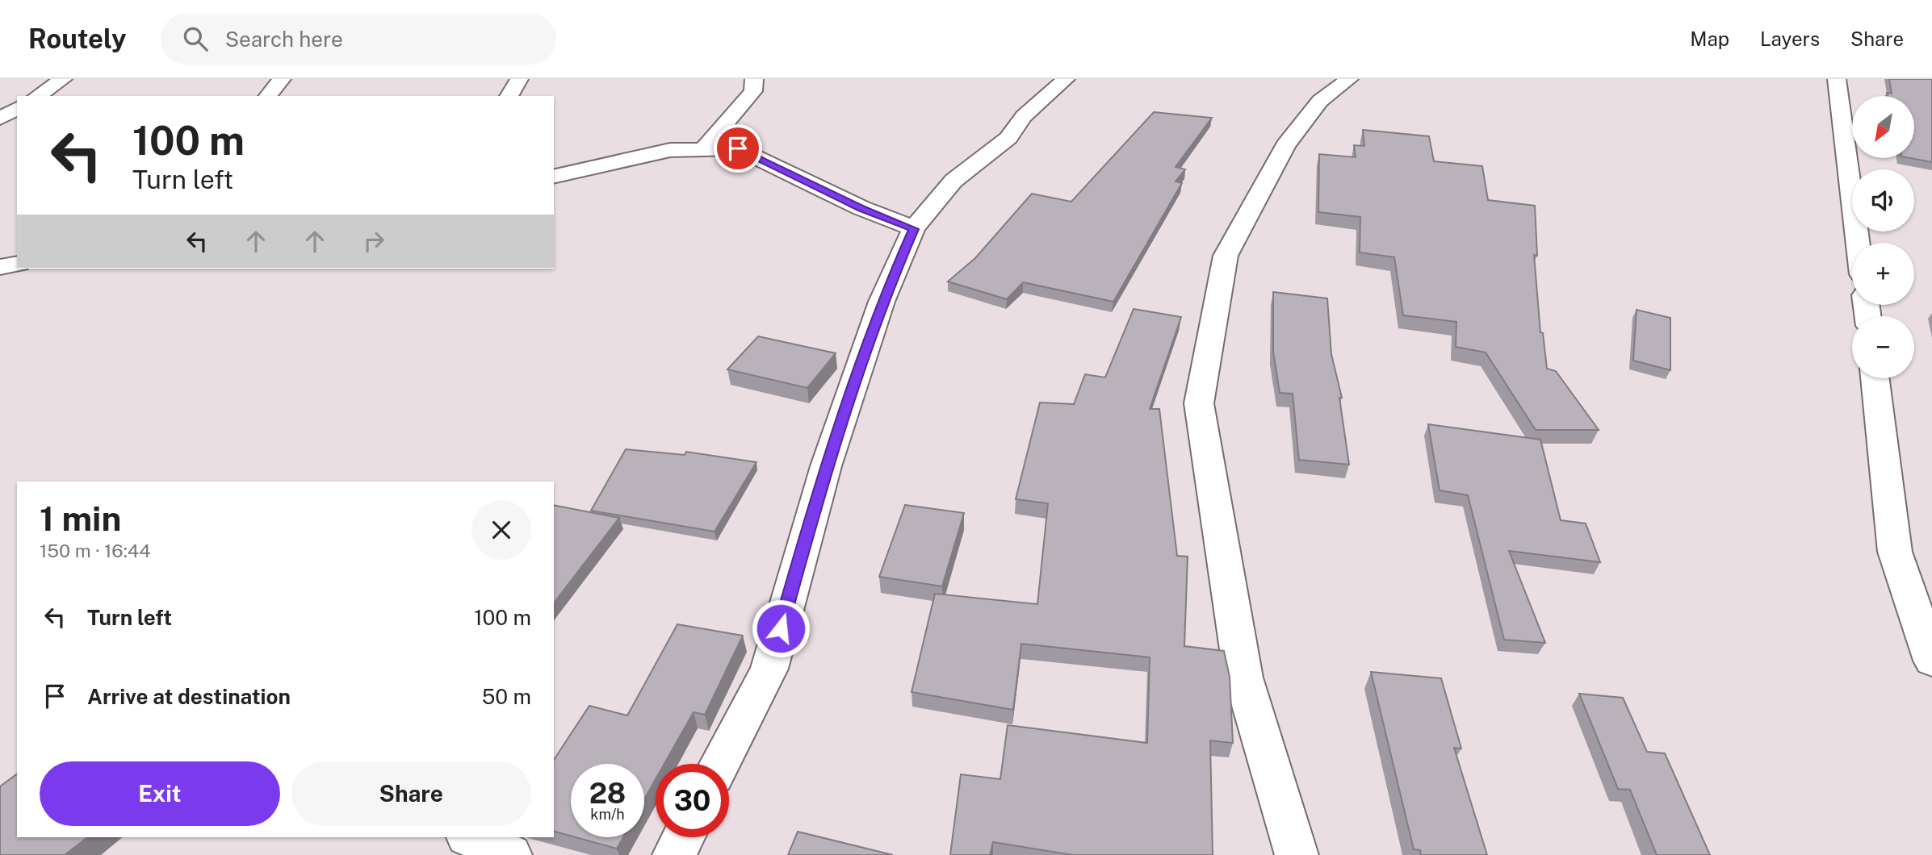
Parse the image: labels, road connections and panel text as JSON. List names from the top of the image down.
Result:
{
  "north": "bottom left",
  "page": {
    "header": "Routely",
    "search": "Search here",
    "nav": ["Map", "Layers", "Share"],
    "map_buttons": ["+", "−"],
    "turn": ["100 m", "Turn left"],
    "heading": ["1 min", "150 m · 16:44"],
    "list": [
      {
        "name": "Turn left",
        "value": "100 m"
      },
      {
        "name": "Arrive at destination",
        "value": "50 m"
      }
    ],
    "buttons": ["Exit", "Share"],
    "speed": "28 km/h",
    "limit": "30"
  }
}
